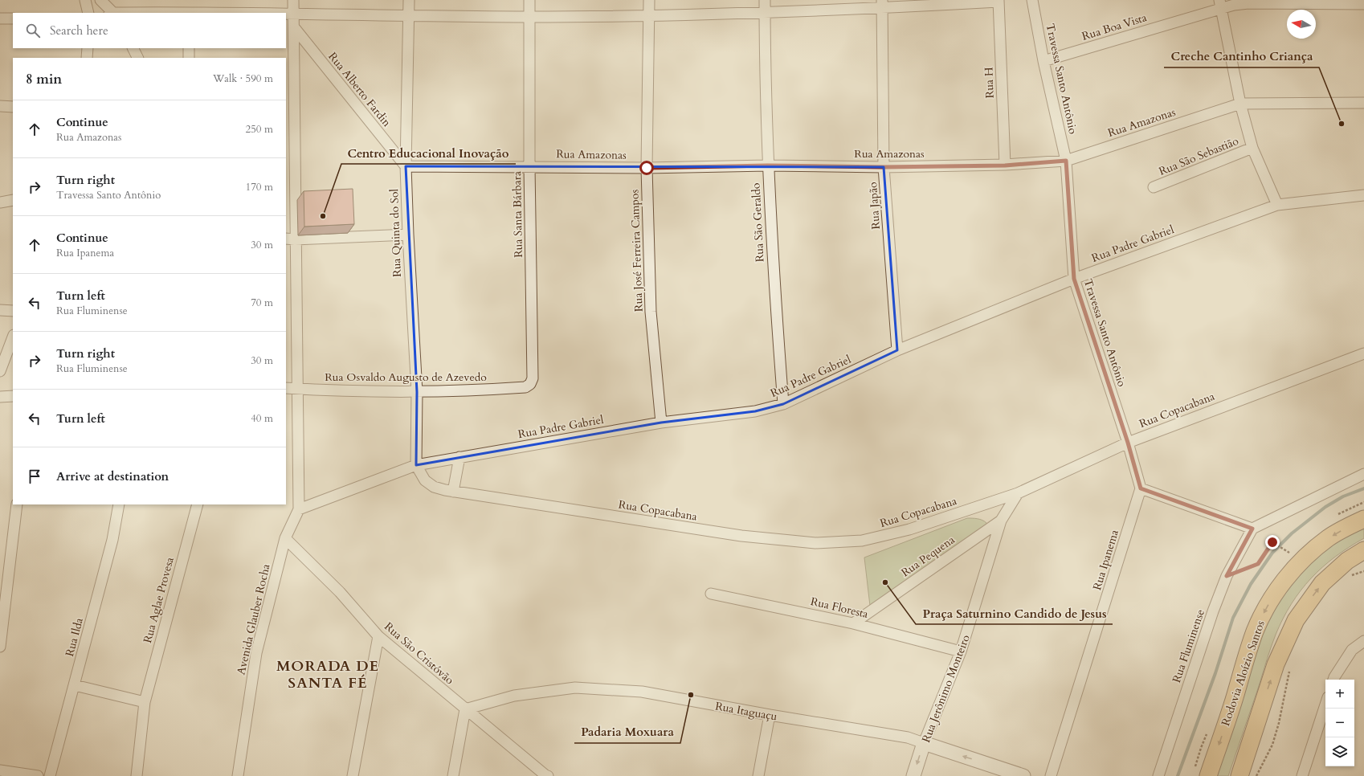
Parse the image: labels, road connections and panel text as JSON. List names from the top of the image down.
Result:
{
  "streets": {
    "main road": ["Rodovia Aloízio Santos"],
    "street": [
      "Rua Boa Vista",
      "Travessa Santo Antônio",
      "Rua H",
      "Rua Alberto Fardin",
      "Rua Amazonas",
      "Rua São Sebastião",
      "Rua Japão",
      "Rua Santa Bárbara",
      "Rua São Geraldo",
      "Rua Quinta do Sol",
      "Rua Padre Gabriel",
      "Rua José Ferreira Campos",
      "Rua Osvaldo Augusto de Azevedo",
      "Rua Copacabana",
      "Rua Pequena",
      "Rua Ipanema",
      "Rua Aglae Provesa",
      "Rua Floresta",
      "Avenida Glauber Rocha",
      "Rua Ilda",
      "Rua Fluminense",
      "Rua São Cristóvão",
      "Rua Jerônimo Monteiro",
      "Rua Itaguaçu"
    ]
  },
  "crossings": [
    ["Rua Boa Vista", "Travessa Santo Antônio"],
    ["Rua Boa Vista", "Rua São Sebastião"],
    ["Travessa Santo Antônio", "Rua Amazonas"],
    ["Travessa Santo Antônio", "Rua Padre Gabriel"],
    ["Travessa Santo Antônio", "Rua Copacabana"],
    ["Rua H", "Rua Amazonas"],
    ["Rua Alberto Fardin", "Rua Amazonas"],
    ["Rua Alberto Fardin", "Rua Quinta do Sol"],
    ["Rua Amazonas", "Rua São Sebastião"],
    ["Rua Amazonas", "Rua Japão"],
    ["Rua Amazonas", "Rua Santa Bárbara"],
    ["Rua Amazonas", "Rua São Geraldo"],
    ["Rua Amazonas", "Rua Quinta do Sol"],
    ["Rua Amazonas", "Rua José Ferreira Campos"],
    ["Rua São Sebastião", "Rua Padre Gabriel"],
    ["Rua Japão", "Rua Padre Gabriel"],
    ["Rua Santa Bárbara", "Rua Osvaldo Augusto de Azevedo"],
    ["Rua São Geraldo", "Rua Padre Gabriel"],
    ["Rua Quinta do Sol", "Rua Padre Gabriel"],
    ["Rua Quinta do Sol", "Rua Osvaldo Augusto de Azevedo"],
    ["Rua Quinta do Sol", "Rua Copacabana"],
    ["Rua Padre Gabriel", "Rua José Ferreira Campos"],
    ["Rua Padre Gabriel", "Rua Copacabana"],
    ["Rua Padre Gabriel", "Avenida Glauber Rocha"],
    ["Rua Copacabana", "Rua Jerônimo Monteiro"],
    ["Rua Pequena", "Rua Floresta"],
    ["Rua Pequena", "Rua Jerônimo Monteiro"],
    ["Rua Floresta", "Rua Jerônimo Monteiro"],
    ["Avenida Glauber Rocha", "Rua São Cristóvão"],
    ["Rua São Cristóvão", "Rua Itaguaçu"],
    ["Rua Jerônimo Monteiro", "Rua Itaguaçu"]
  ],
  "districts": ["MORADA DE SANTA FÉ"],
  "places": [
    "Creche Cantinho Criança",
    "Centro Educacional Inovação",
    "Praça Saturnino Candido de Jesus",
    "Padaria Moxuara"
  ],
  "north": "left",
  "page": {
    "search": "Search here",
    "heading": ["8 min", "Walk · 590 m"],
    "list": [
      ["Continue", "Rua Amazonas", "250 m"],
      ["Turn right", "Travessa Santo Antônio", "170 m"],
      ["Continue", "Rua Ipanema", "30 m"],
      ["Turn left", "Rua Fluminense", "70 m"],
      ["Turn right", "Rua Fluminense", "30 m"],
      ["Turn left", "40 m"],
      "Arrive at destination"
    ],
    "map_buttons": ["+", "−"]
  }
}
